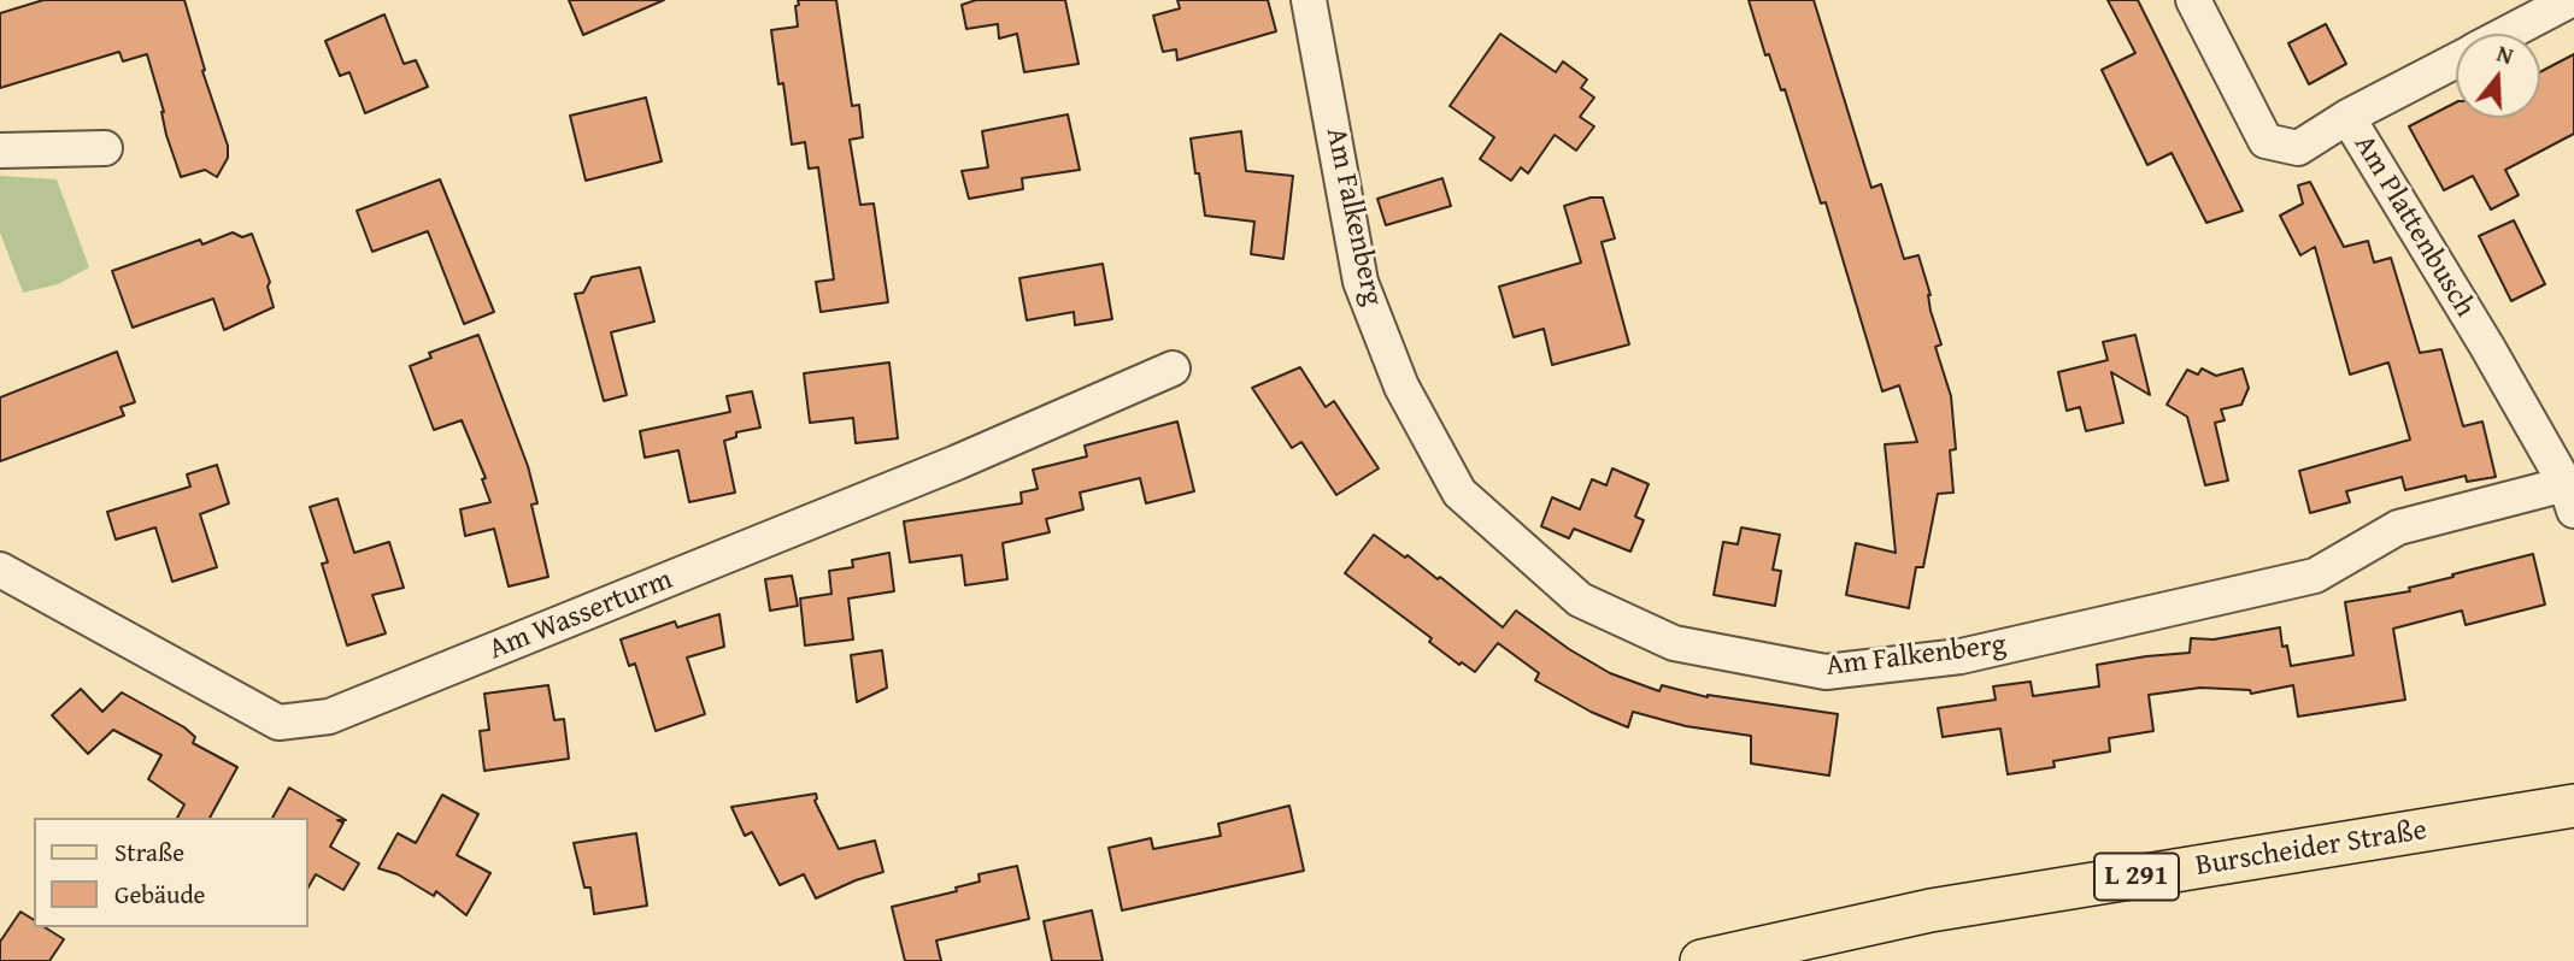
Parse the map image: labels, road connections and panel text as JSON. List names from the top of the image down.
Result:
{
  "streets": {
    "main road": ["Burscheider Straße", "L 291"],
    "street": ["Am Falkenberg", "Am Plattenbusch", "Am Wasserturm"]
  },
  "crossings": [
    ["Am Falkenberg", "Am Plattenbusch"]
  ],
  "legend": ["Straße", "Gebäude"],
  "north": "top"
}
